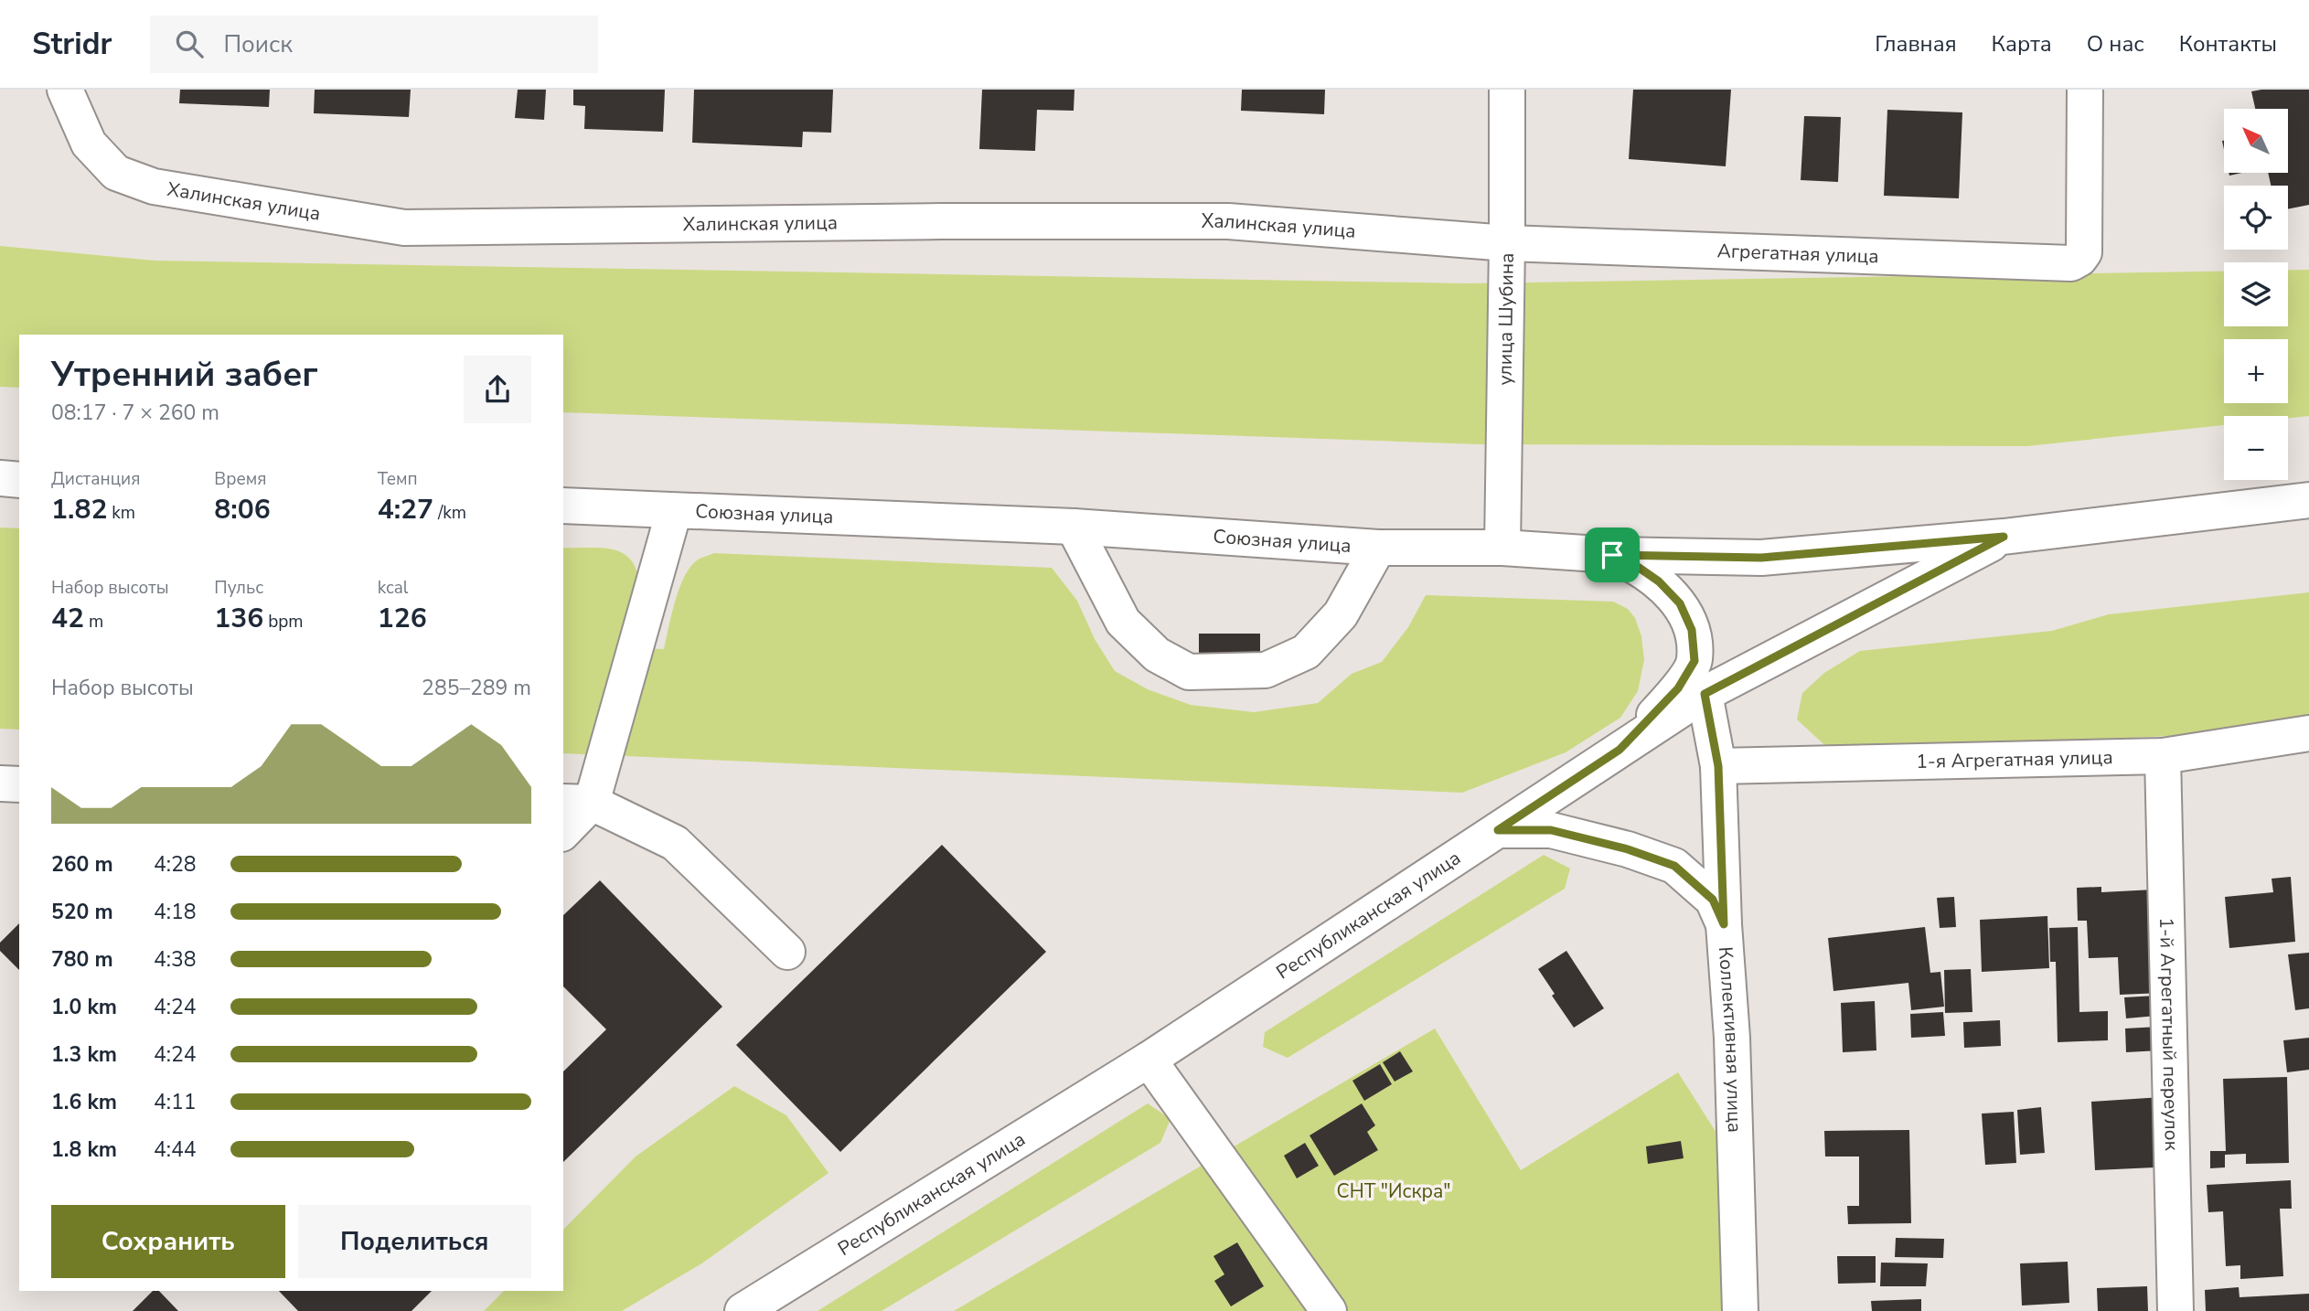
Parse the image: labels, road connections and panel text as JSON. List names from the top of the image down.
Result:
{
  "streets": {
    "street": [
      "Халинская улица",
      "Агрегатная улица",
      "улица Шубина",
      "Союзная улица",
      "1-я Агрегатная улица",
      "Республиканская улица",
      "1-й Агрегатный переулок",
      "Коллективная улица"
    ]
  },
  "crossings": [
    ["Халинская улица", "Агрегатная улица"],
    ["Халинская улица", "улица Шубина"],
    ["Агрегатная улица", "улица Шубина"],
    ["улица Шубина", "Союзная улица"],
    ["Союзная улица", "Республиканская улица"],
    ["1-я Агрегатная улица", "1-й Агрегатный переулок"],
    ["1-я Агрегатная улица", "Коллективная улица"],
    ["Республиканская улица", "Коллективная улица"]
  ],
  "parks": ["СНТ \"Искра\""],
  "north": "top left",
  "page": {
    "header": "Stridr",
    "search": "Поиск",
    "nav": [
      "Главная",
      "Карта",
      "О нас",
      "Контакты"
    ],
    "map_buttons": ["+", "−"],
    "heading": ["Утренний забег", "08:17 · 7 × 260 m"],
    "stats": [
      ["Дистанция", "1.82 km"],
      ["Время", "8:06"],
      ["Темп", "4:27 /km"],
      ["Набор высоты", "42 m"],
      ["Пульс", "136 bpm"],
      ["kcal", "126"]
    ],
    "chart": ["Набор высоты", "285–289 m"],
    "list": [
      {
        "name": "260 m",
        "note": "4:28"
      },
      {
        "name": "520 m",
        "note": "4:18"
      },
      {
        "name": "780 m",
        "note": "4:38"
      },
      {
        "name": "1.0 km",
        "note": "4:24"
      },
      {
        "name": "1.3 km",
        "note": "4:24"
      },
      {
        "name": "1.6 km",
        "note": "4:11"
      },
      {
        "name": "1.8 km",
        "note": "4:44"
      }
    ],
    "buttons": ["Сохранить", "Поделиться"]
  }
}
